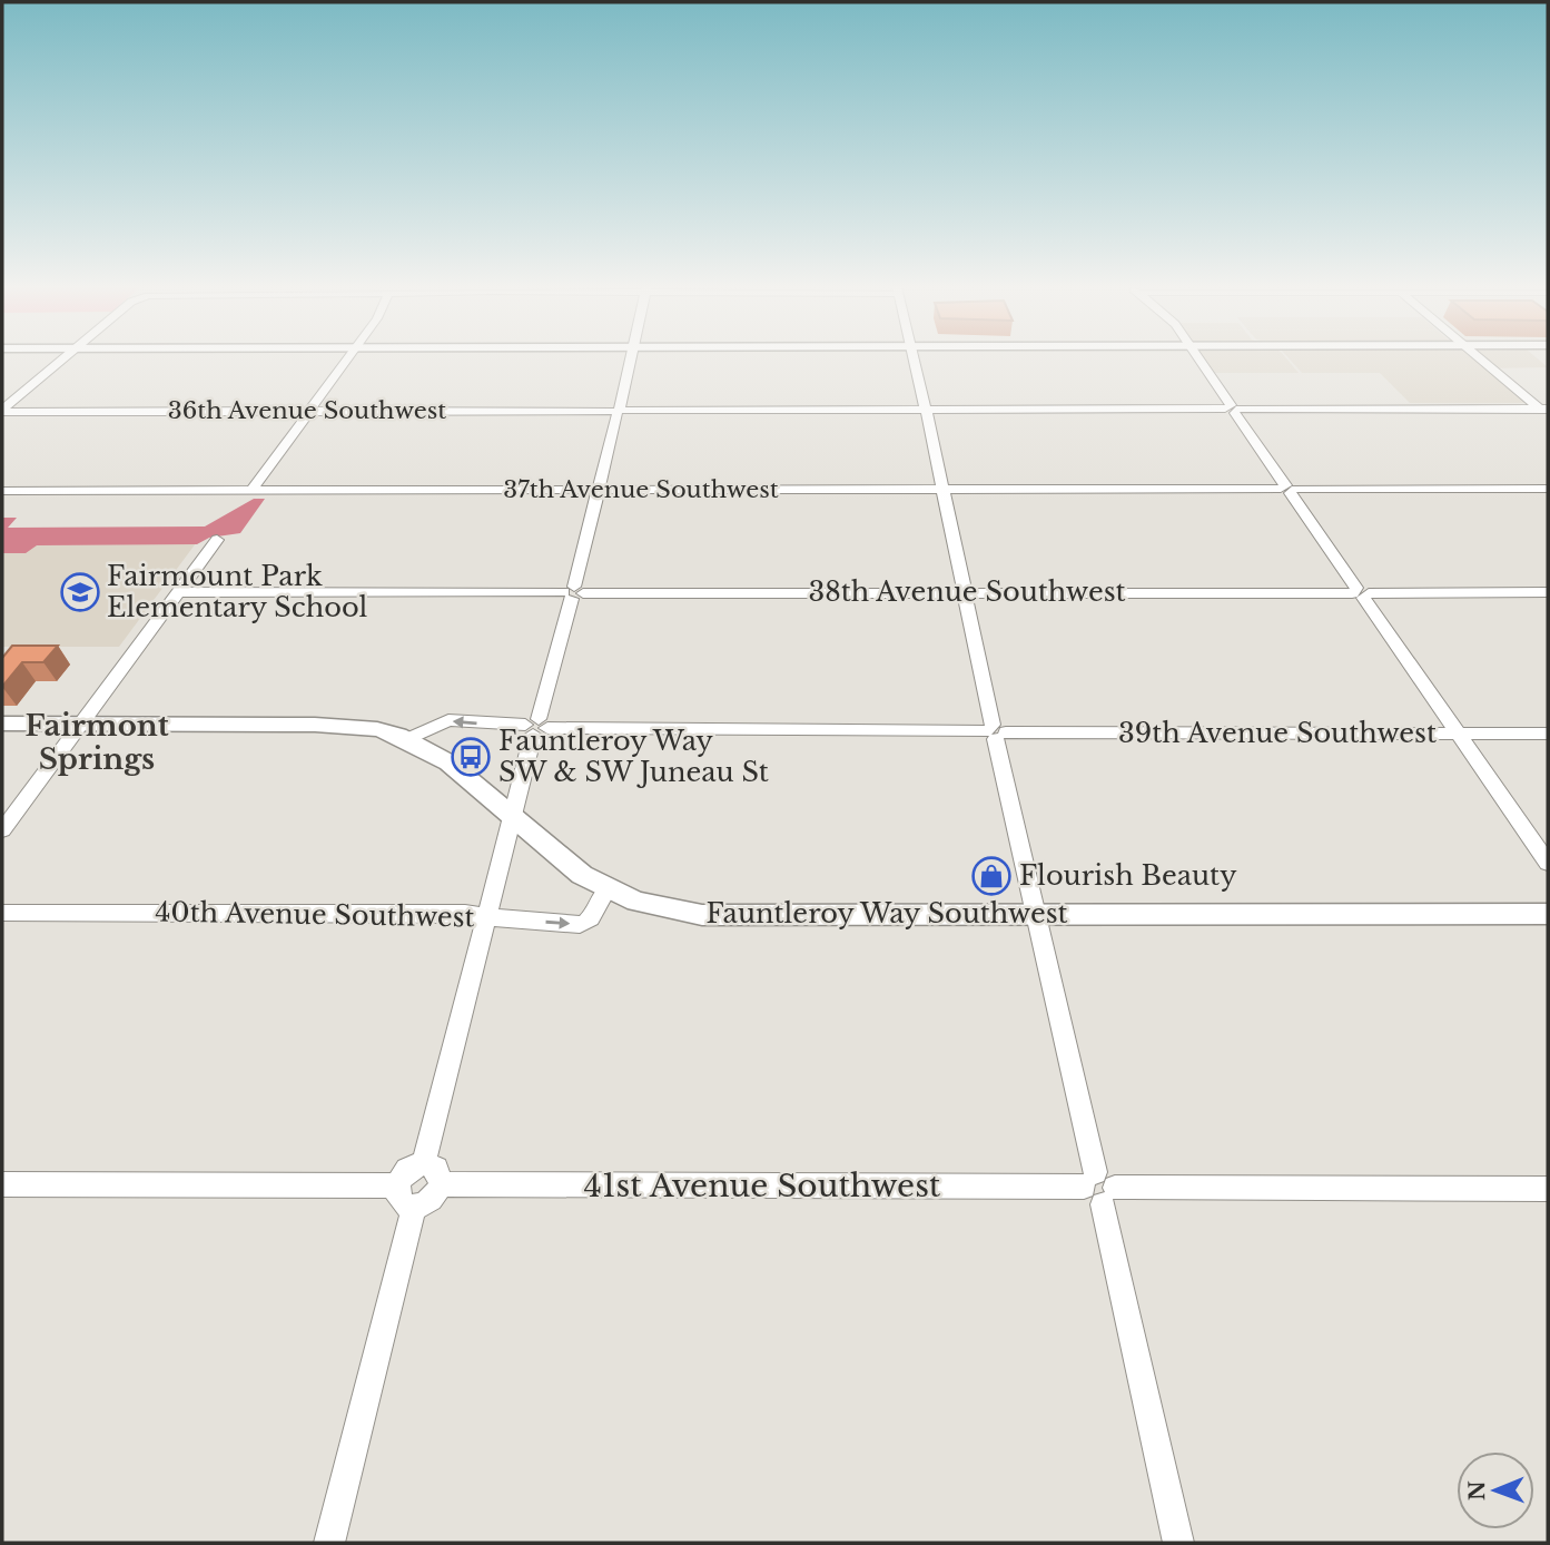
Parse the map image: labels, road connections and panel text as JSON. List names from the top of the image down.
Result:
{
  "streets": {
    "main road": ["Fauntleroy Way Southwest"],
    "street": [
      "36th Avenue Southwest",
      "37th Avenue Southwest",
      "38th Avenue Southwest",
      "39th Avenue Southwest",
      "40th Avenue Southwest",
      "41st Avenue Southwest"
    ]
  },
  "crossings": [
    ["39th Avenue Southwest", "Fauntleroy Way Southwest"],
    ["Fauntleroy Way Southwest", "40th Avenue Southwest"]
  ],
  "districts": ["Fairmont Springs"],
  "places": {
    "school or university": ["Fairmount Park Elementary School"],
    "bus stop": ["Fauntleroy Way SW & SW Juneau St"],
    "shop": ["Flourish Beauty"]
  },
  "north": "left"
}
